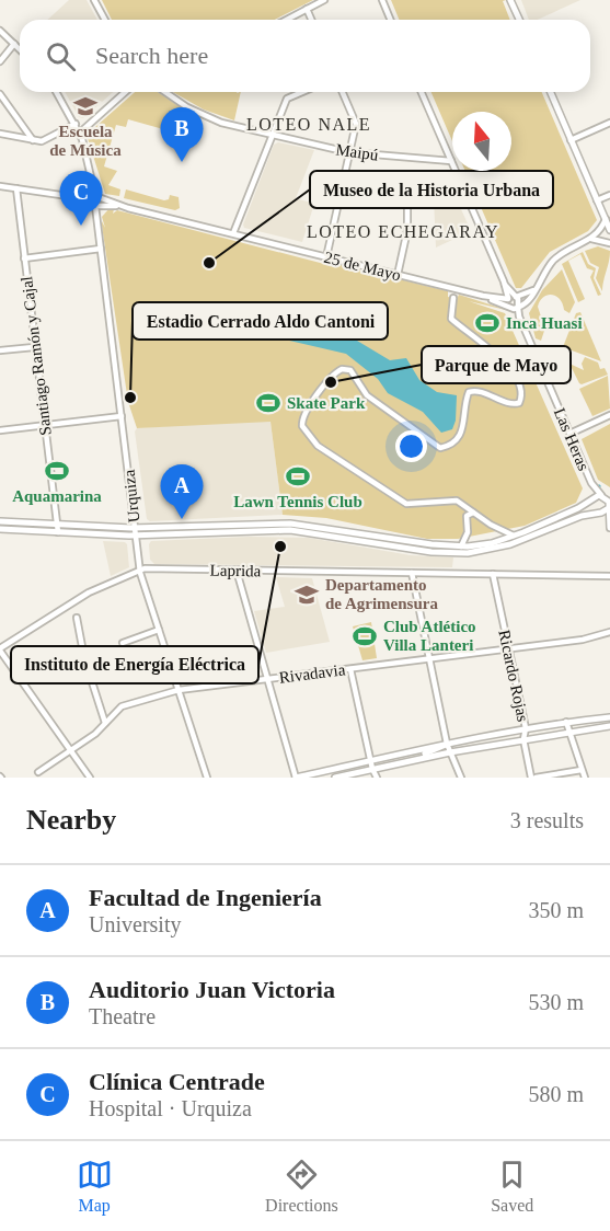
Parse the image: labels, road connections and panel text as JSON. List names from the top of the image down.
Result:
{
  "streets": {
    "street": [
      "Maipú",
      "25 de Mayo",
      "Santiago Ramón y Cajal",
      "Las Heras",
      "Urquiza",
      "Laprida",
      "Rivadavia",
      "Ricardo Rojas"
    ]
  },
  "crossings": [
    ["25 de Mayo", "Santiago Ramón y Cajal"],
    ["25 de Mayo", "Urquiza"],
    ["Urquiza", "Laprida"],
    ["Urquiza", "Rivadavia"],
    ["Laprida", "Ricardo Rojas"],
    ["Rivadavia", "Ricardo Rojas"]
  ],
  "districts": ["LOTEO NALE", "LOTEO ECHEGARAY"],
  "places": {
    "school or university": ["Escuela de Música", "Departamento de Agrimensura"],
    "other": [
      "Museo de la Historia Urbana",
      "Parque de Mayo",
      "Estadio Cerrado Aldo Cantoni",
      "Instituto de Energía Eléctrica"
    ],
    "sports": [
      "Inca Huasi",
      "Skate Park",
      "Aquamarina",
      "Lawn Tennis Club",
      "Club Atlético Villa Lanteri"
    ]
  },
  "north": "top",
  "page": {
    "search": "Search here",
    "pins": ["B", "C", "A"],
    "heading": ["Nearby", "3 results"],
    "list": [
      {
        "mark": "A",
        "name": "Facultad de Ingeniería",
        "note": "University",
        "value": "350 m"
      },
      {
        "mark": "B",
        "name": "Auditorio Juan Victoria",
        "note": "Theatre",
        "value": "530 m"
      },
      {
        "mark": "C",
        "name": "Clínica Centrade",
        "note": "Hospital · Urquiza",
        "value": "580 m"
      }
    ],
    "nav": ["Map", "Directions", "Saved"]
  }
}
